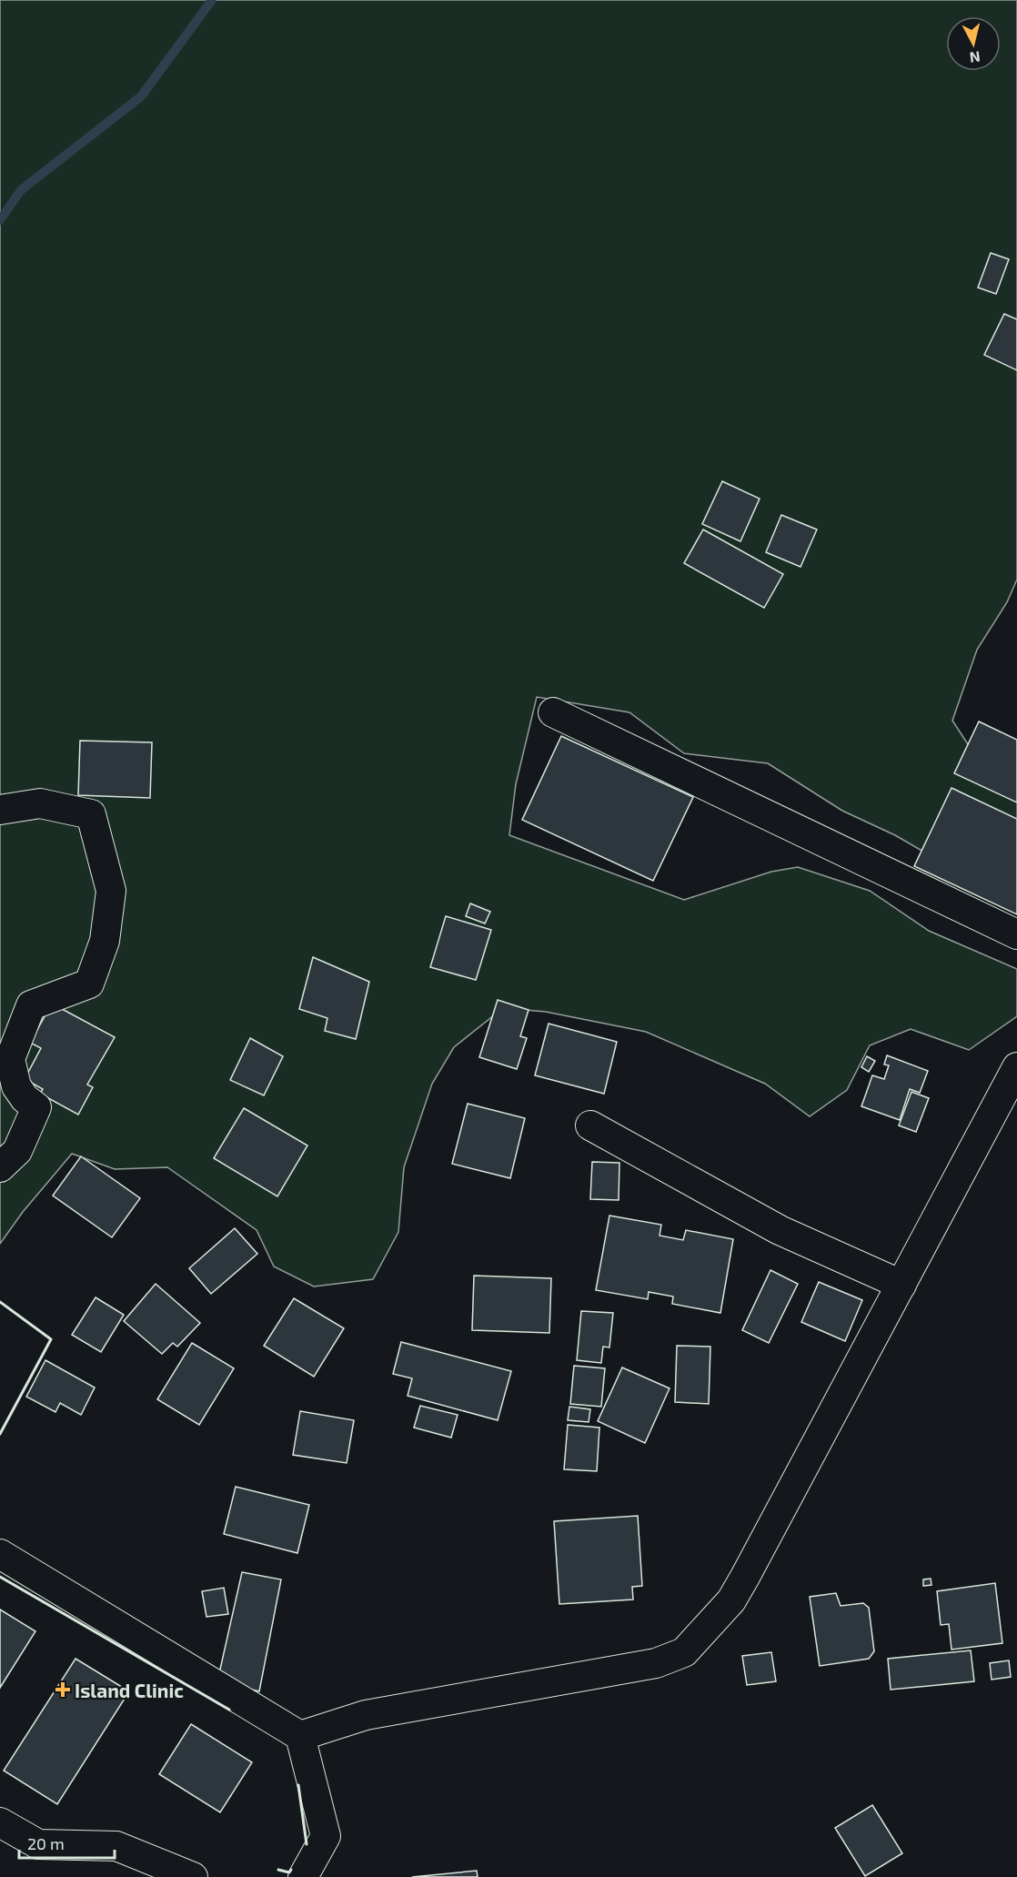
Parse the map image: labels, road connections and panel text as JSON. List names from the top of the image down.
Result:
{
  "places": {
    "health": ["Island Clinic"]
  },
  "scale_bar": "20 m",
  "north": "bottom"
}
